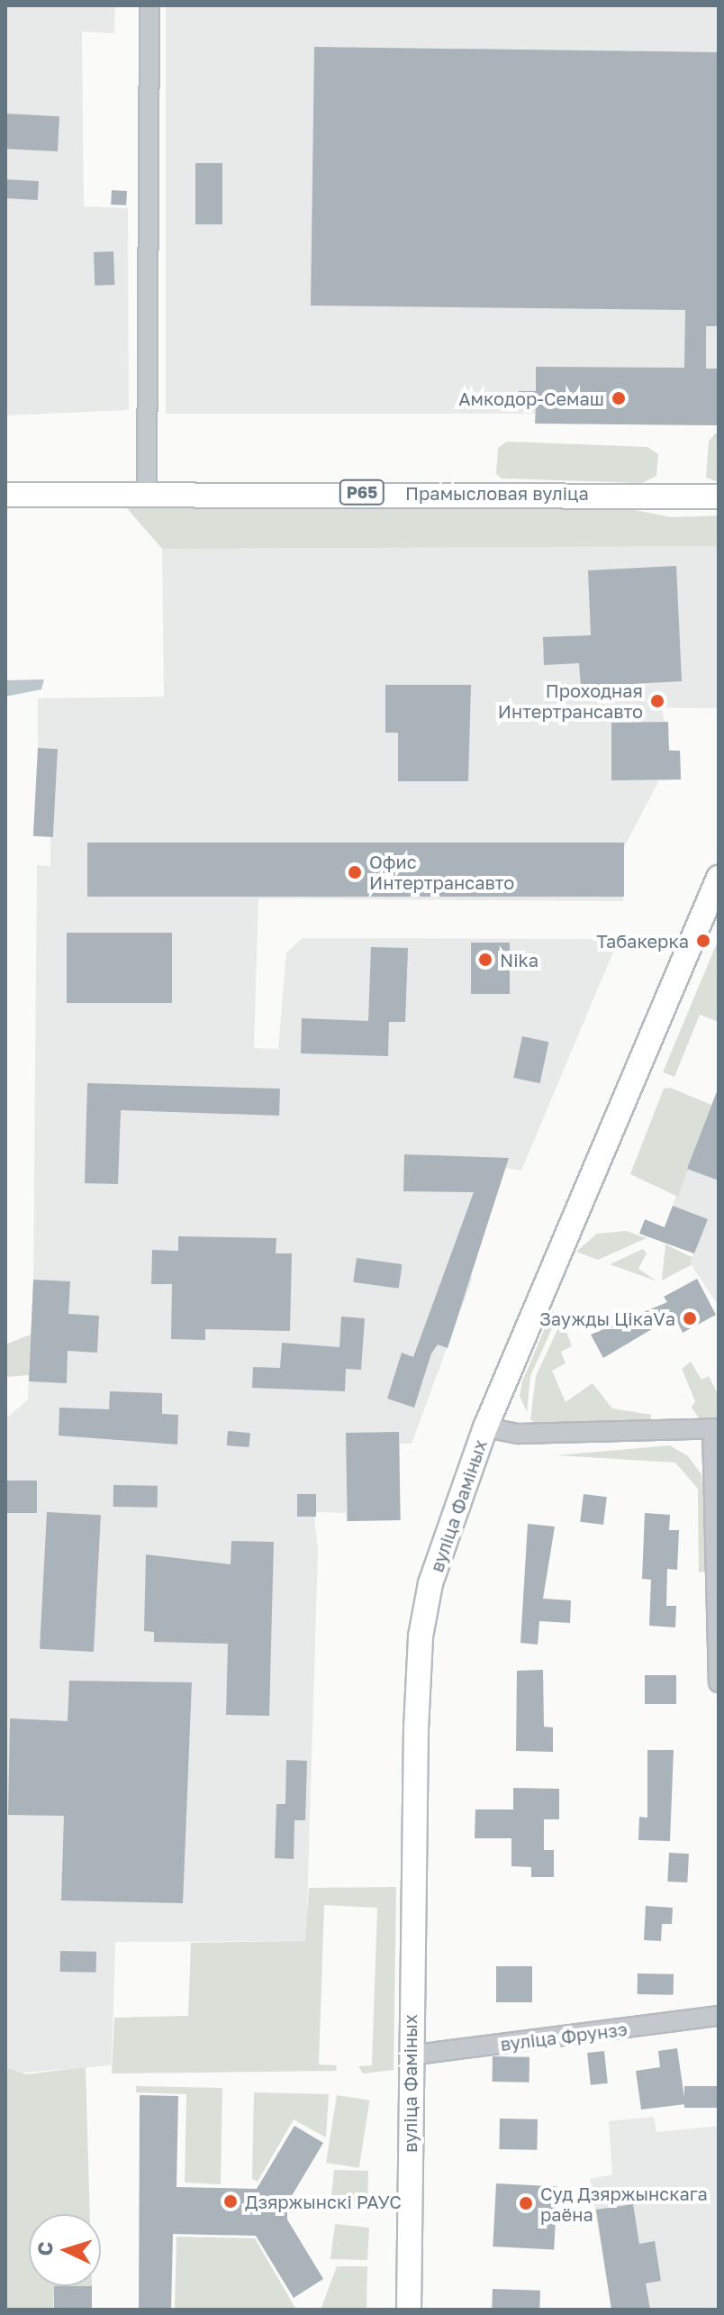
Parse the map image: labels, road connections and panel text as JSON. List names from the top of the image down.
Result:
{
  "streets": {
    "main road": ["Р65", "Прамысловая вуліца", "вуліца Фаміных"],
    "street": ["вуліца Фрунзэ"]
  },
  "crossings": [
    ["вуліца Фаміных", "вуліца Фрунзэ"]
  ],
  "places": [
    "Амкодор-Семаш",
    "Проходная Интертрансавто",
    "Офис Интертрансавто",
    "Табакерка",
    "Nika",
    "Заужды ЦікаVа",
    "Дзяржынскі РАУС",
    "Суд Дзяржынскага раёна"
  ],
  "north": "left"
}
